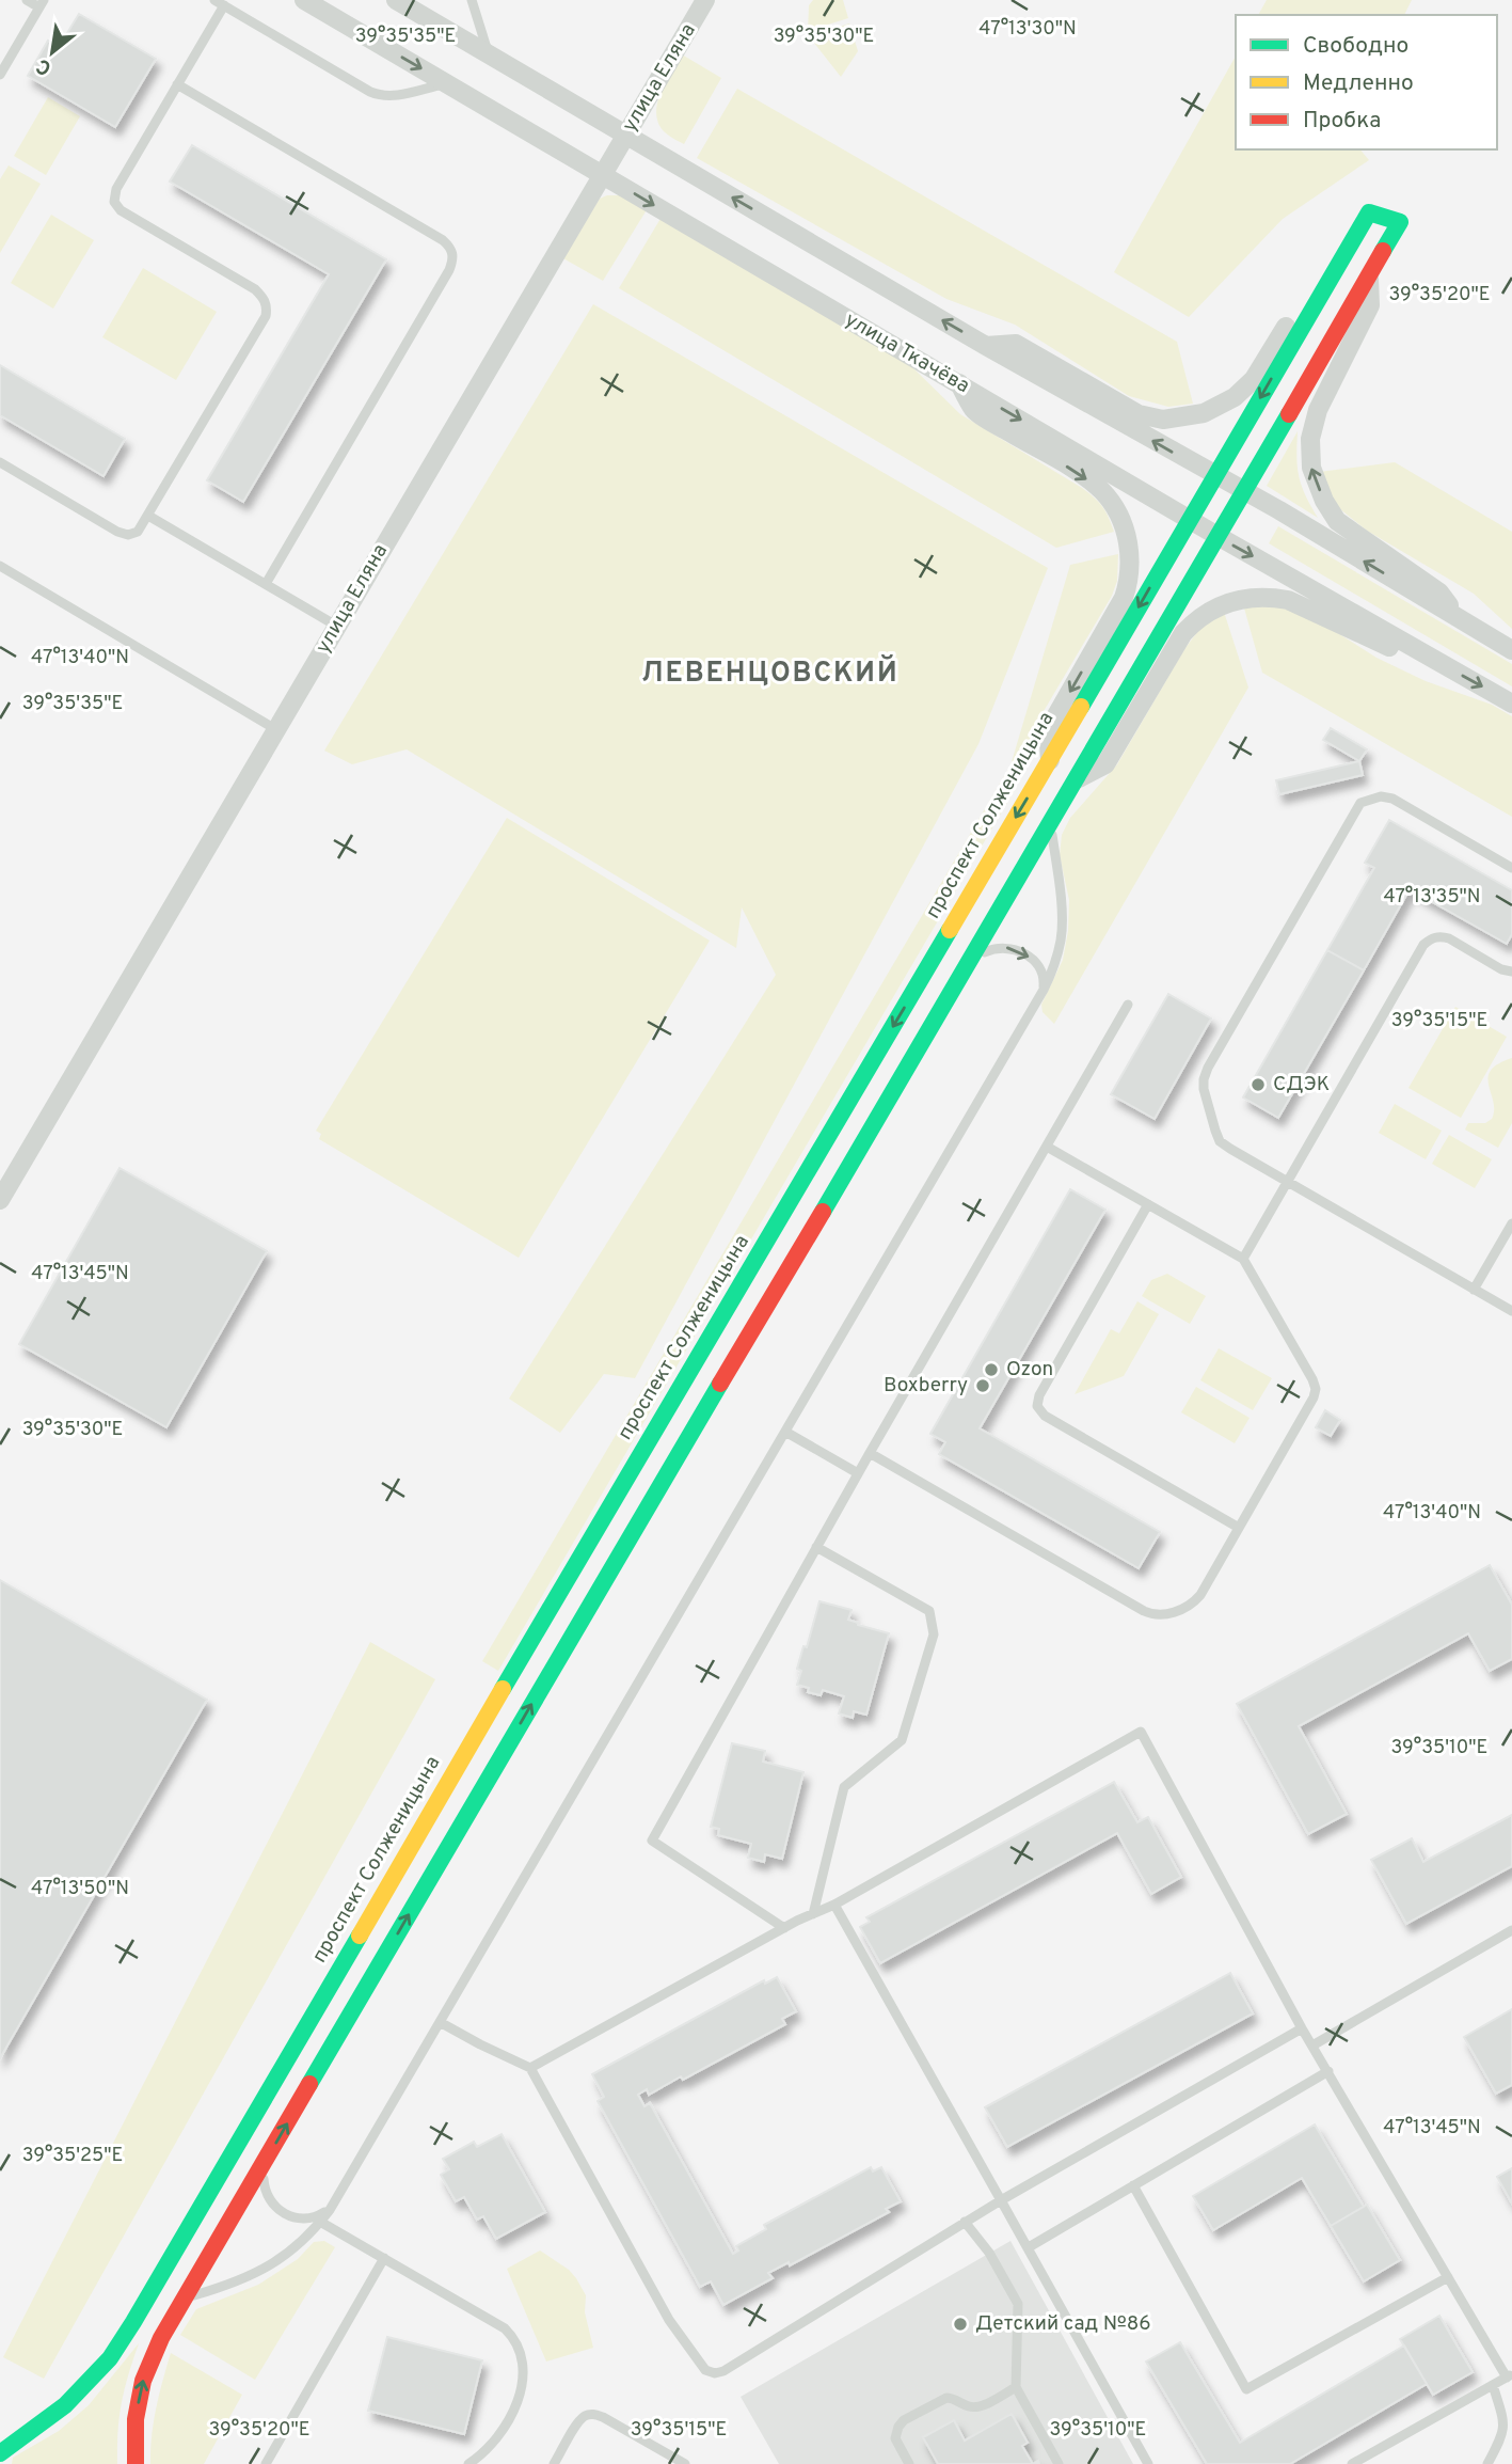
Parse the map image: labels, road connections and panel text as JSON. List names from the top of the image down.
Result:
{
  "streets": {
    "street": ["улица Еляна", "улица Ткачёва", "проспект Солженицына"]
  },
  "crossings": [
    ["улица Еляна", "улица Ткачёва"],
    ["улица Ткачёва", "проспект Солженицына"]
  ],
  "districts": ["ЛЕВЕНЦОВСКИЙ"],
  "places": [
    "СДЭК",
    "Ozon",
    "Boxberry",
    "Детский сад №86"
  ],
  "legend": ["Свободно", "Медленно", "Пробка"],
  "north": "bottom left",
  "coordinates": [
    "47°13'30\"N",
    "39°35'35\"E",
    "39°35'30\"E",
    "39°35'20\"E",
    "47°13'40\"N",
    "47°13'35\"N",
    "39°35'15\"E",
    "47°13'45\"N",
    "39°35'10\"E",
    "47°13'50\"N",
    "39°35'25\"E"
  ]
}
